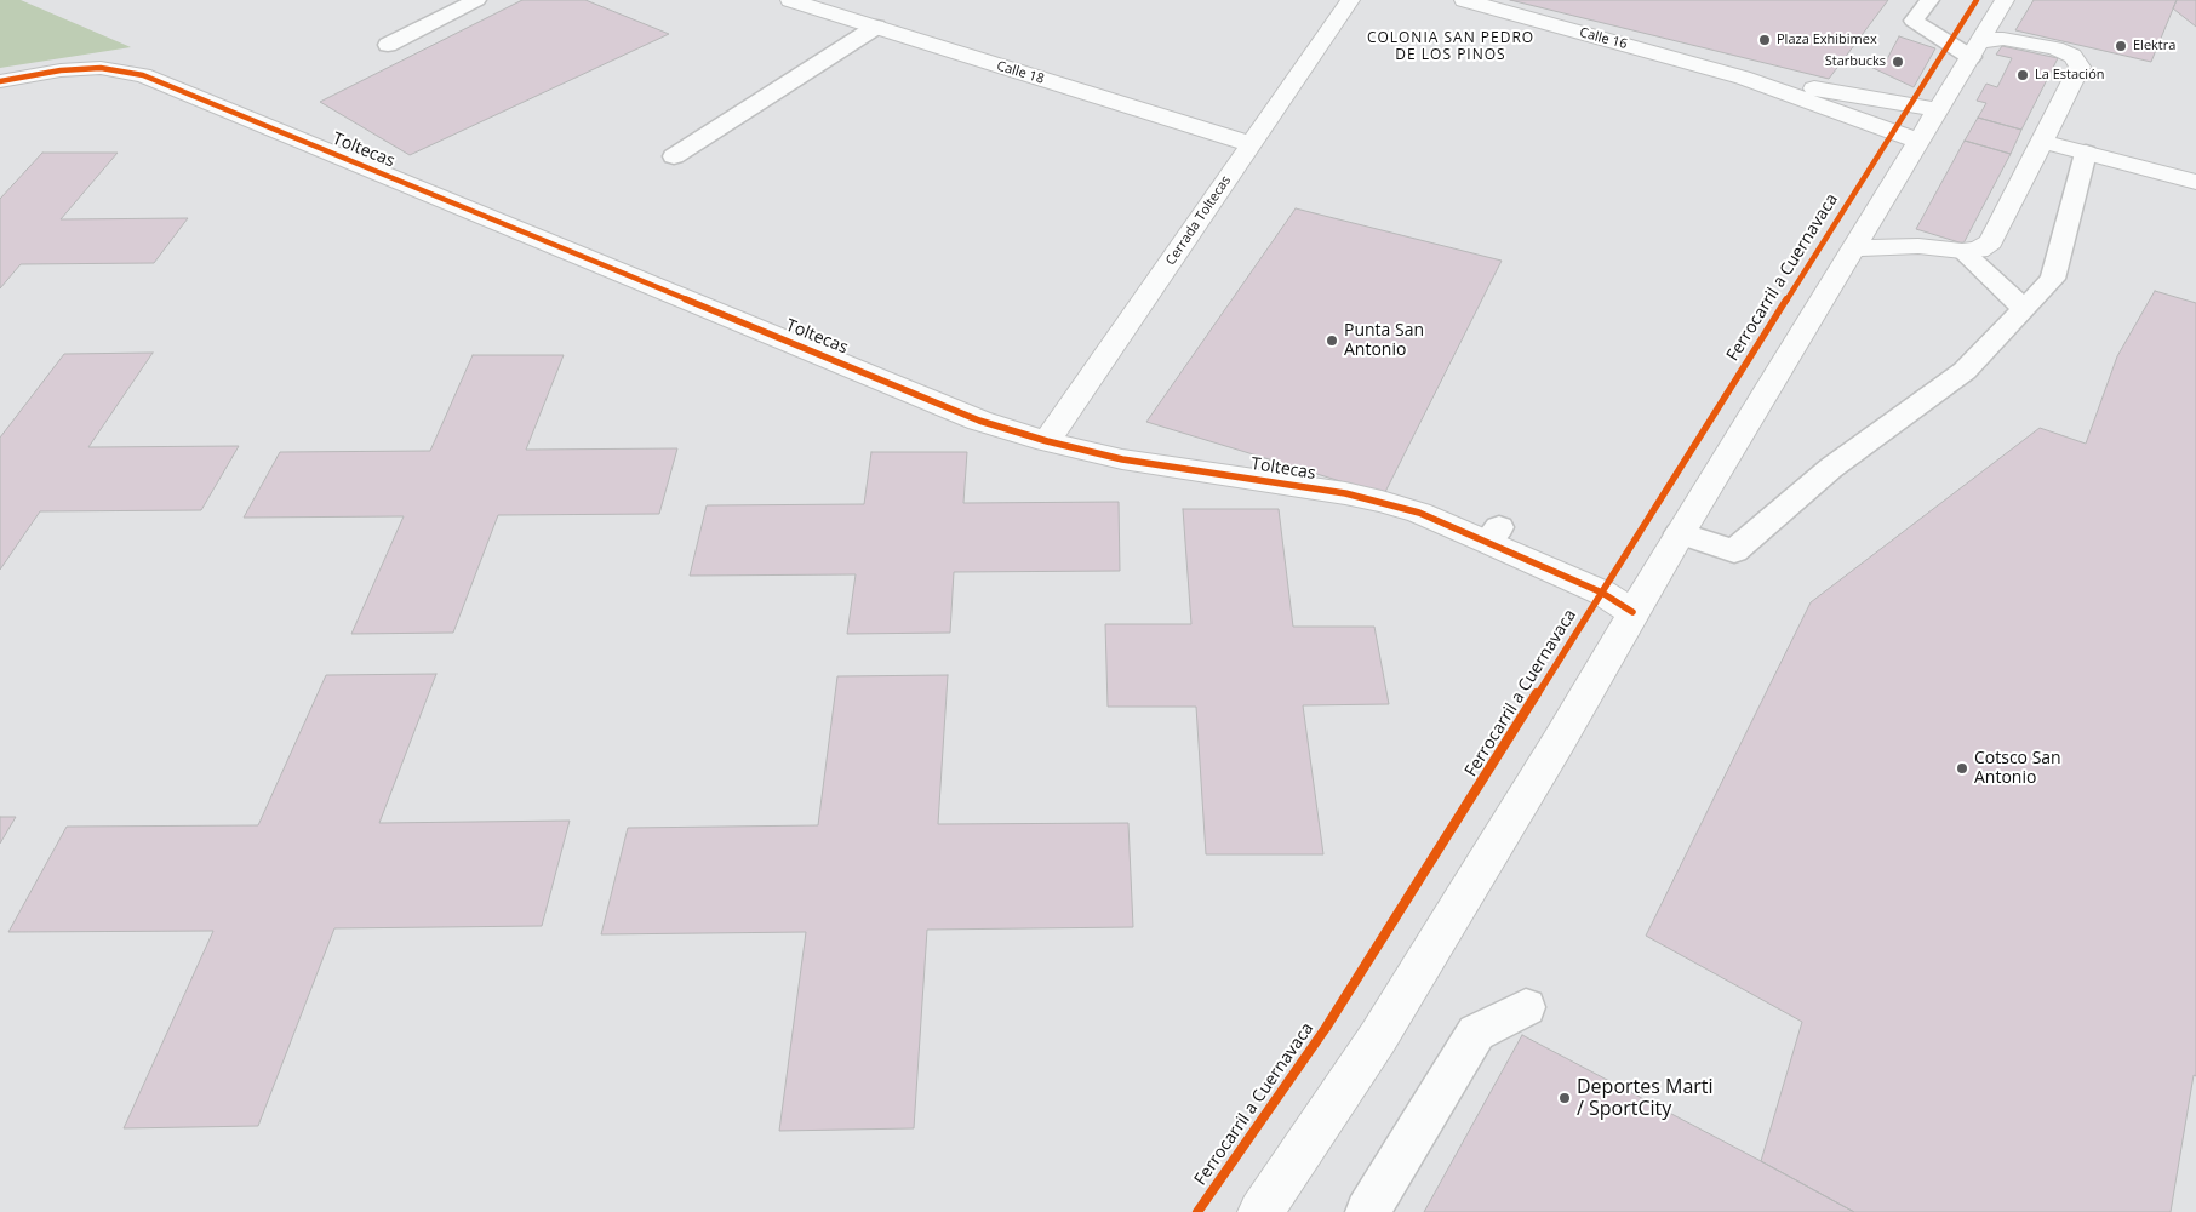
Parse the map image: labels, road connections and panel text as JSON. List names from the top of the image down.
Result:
{
  "streets": {
    "street": [
      "Calle 16",
      "Calle 18",
      "Toltecas",
      "Cerrada Toltecas"
    ],
    "cycle path": ["Ferrocarril a Cuernavaca"]
  },
  "crossings": [
    ["Calle 18", "Cerrada Toltecas"],
    ["Toltecas", "Cerrada Toltecas"]
  ],
  "districts": ["COLONIA SAN PEDRO DE LOS PINOS"],
  "places": [
    "Plaza Exhibimex",
    "Elektra",
    "Starbucks",
    "La Estación",
    "Punta San Antonio",
    "Cotsco San Antonio",
    "Deportes Marti / SportCity"
  ]
}
